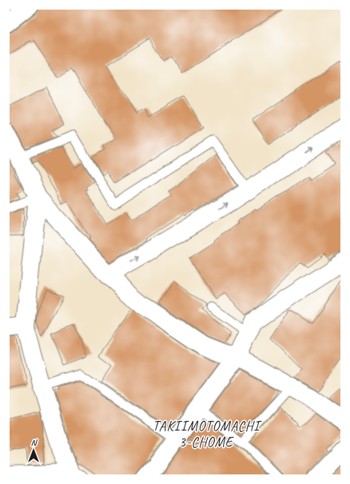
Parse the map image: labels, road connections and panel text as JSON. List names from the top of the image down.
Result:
{
  "districts": ["TAKIIMOTOMACHI 3-CHOME"],
  "north": "top"
}
